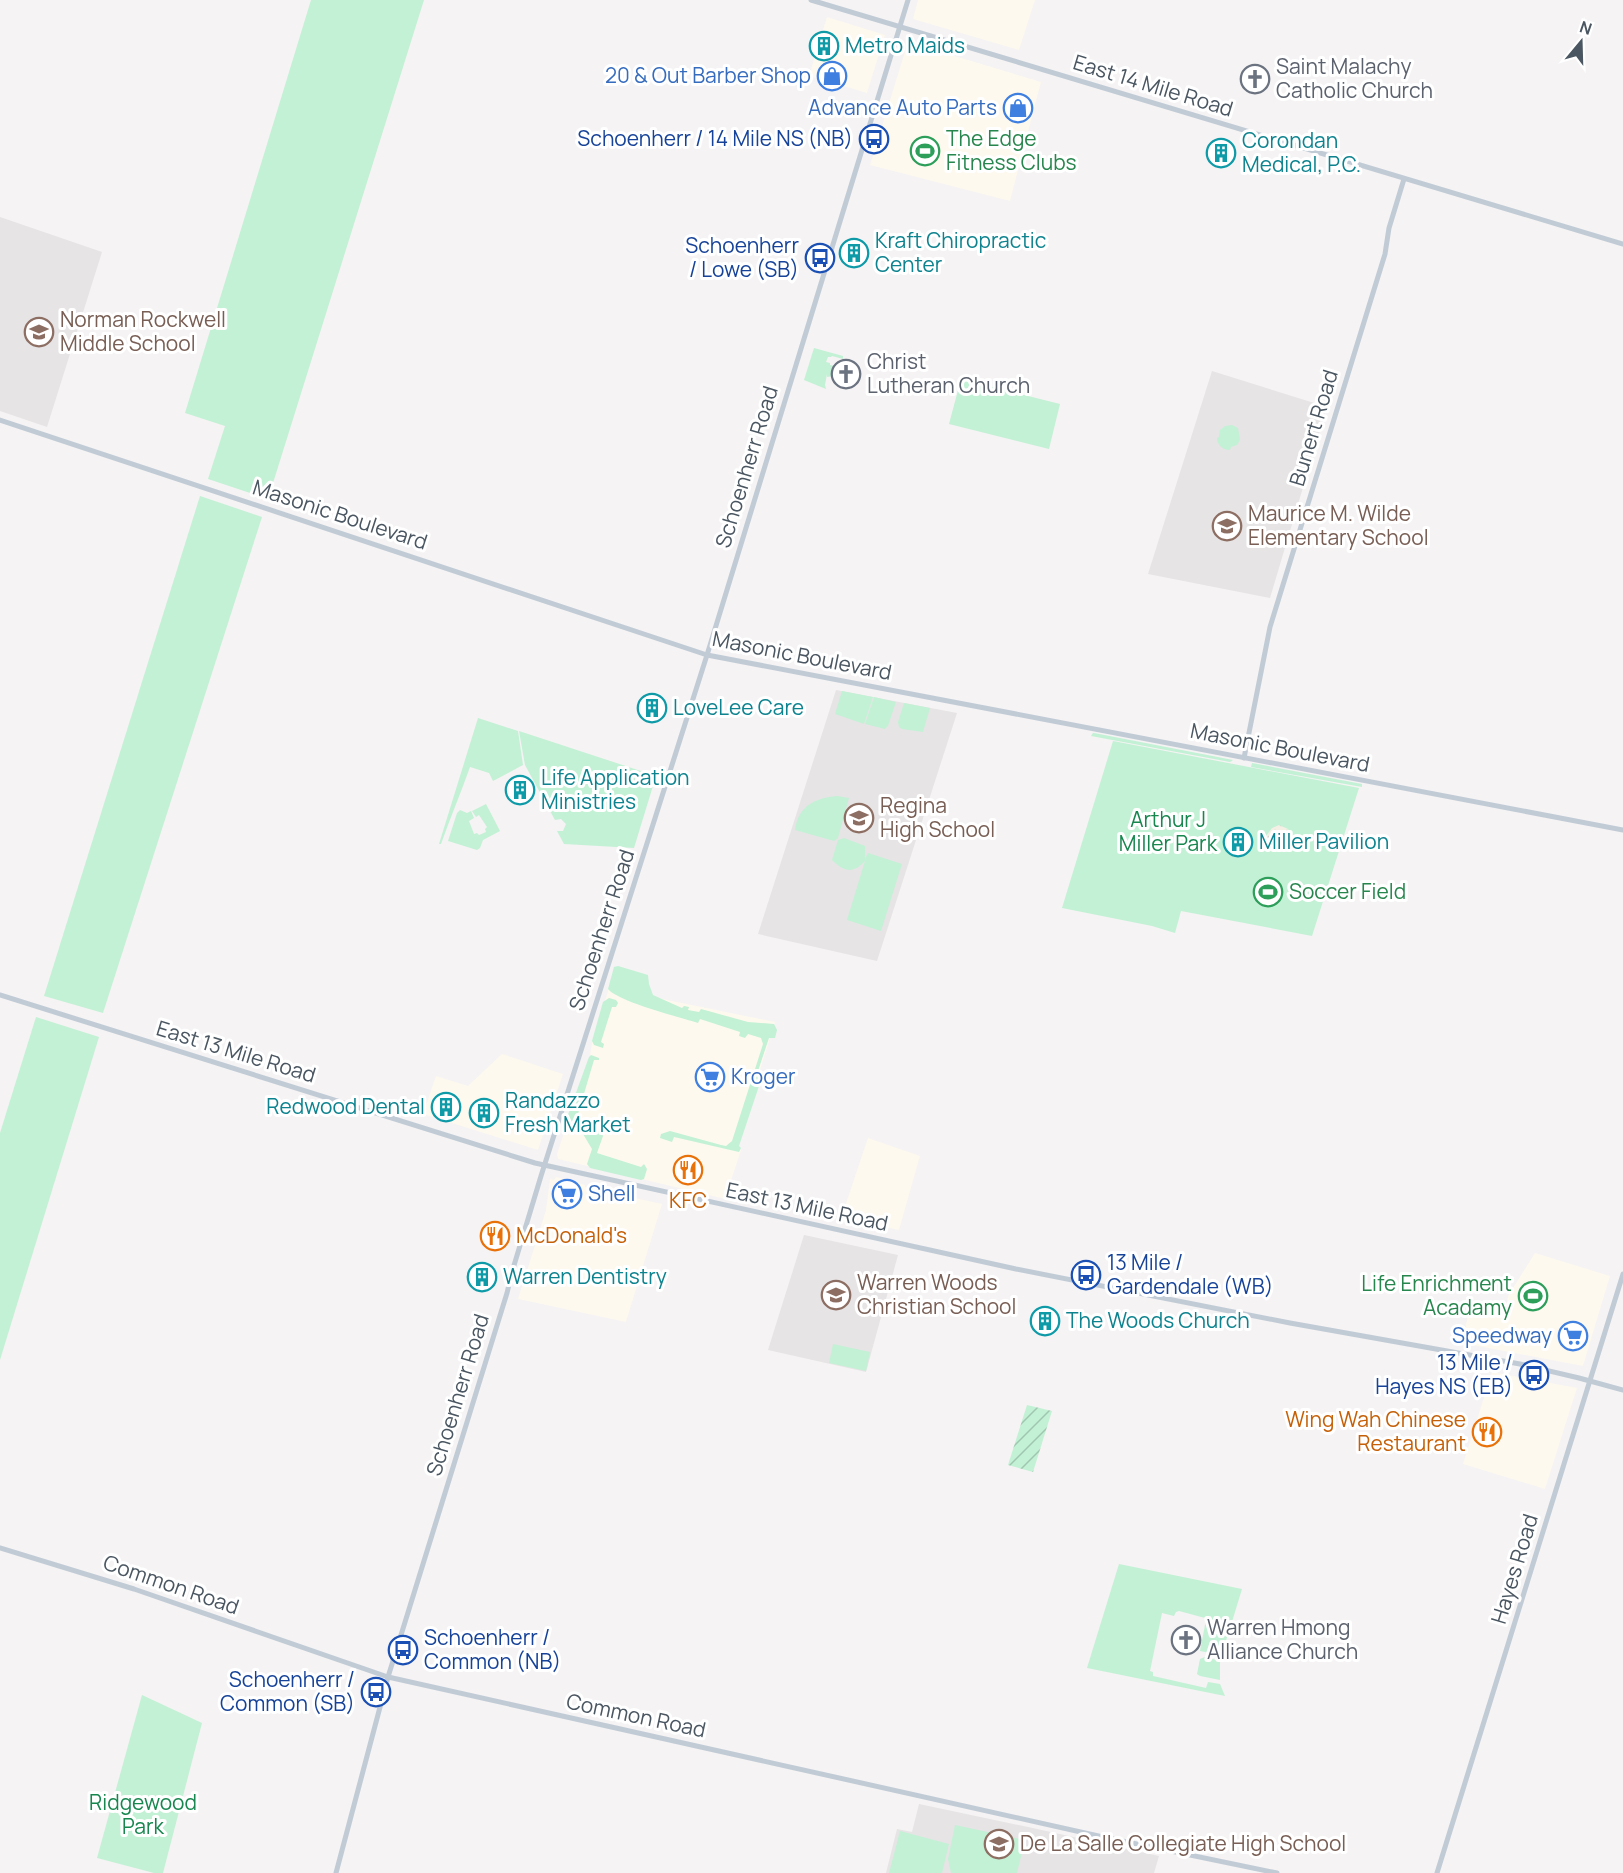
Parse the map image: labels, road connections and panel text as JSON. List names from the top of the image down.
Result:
{
  "streets": {
    "main road": [
      "East 14 Mile Road",
      "Bunert Road",
      "Schoenherr Road",
      "Masonic Boulevard",
      "East 13 Mile Road",
      "Hayes Road",
      "Common Road"
    ]
  },
  "crossings": [
    ["East 14 Mile Road", "Bunert Road"],
    ["East 14 Mile Road", "Schoenherr Road"],
    ["Bunert Road", "Masonic Boulevard"],
    ["Schoenherr Road", "Masonic Boulevard"],
    ["Schoenherr Road", "East 13 Mile Road"],
    ["Schoenherr Road", "Common Road"],
    ["East 13 Mile Road", "Hayes Road"]
  ],
  "parks": ["Arthur J Miller Park", "Ridgewood Park"],
  "places": {
    "building": [
      "Metro Maids",
      "Corondan Medical, P.C.",
      "Kraft Chiropractic Center",
      "LoveLee Care",
      "Life Application Ministries",
      "Miller Pavilion",
      "Redwood Dental",
      "Randazzo Fresh Market",
      "Warren Dentistry",
      "The Woods Church"
    ],
    "shop": ["20 & Out Barber Shop", "Advance Auto Parts"],
    "church": ["Saint Malachy Catholic Church", "Christ Lutheran Church", "Warren Hmong Alliance Church"],
    "bus stop": [
      "Schoenherr / 14 Mile NS (NB)",
      "Schoenherr / Lowe (SB)",
      "13 Mile / Gardendale (WB)",
      "13 Mile / Hayes NS (EB)",
      "Schoenherr / Common (NB)",
      "Schoenherr / Common (SB)"
    ],
    "sports": ["The Edge Fitness Clubs", "Soccer Field", "Life Enrichment Acadamy"],
    "school or university": [
      "Norman Rockwell Middle School",
      "Maurice M. Wilde Elementary School",
      "Regina High School",
      "Warren Woods Christian School",
      "De La Salle Collegiate High School"
    ],
    "supermarket": ["Kroger", "Shell", "Speedway"],
    "restaurant": ["KFC", "McDonald's", "Wing Wah Chinese Restaurant"]
  },
  "north": "top"
}
